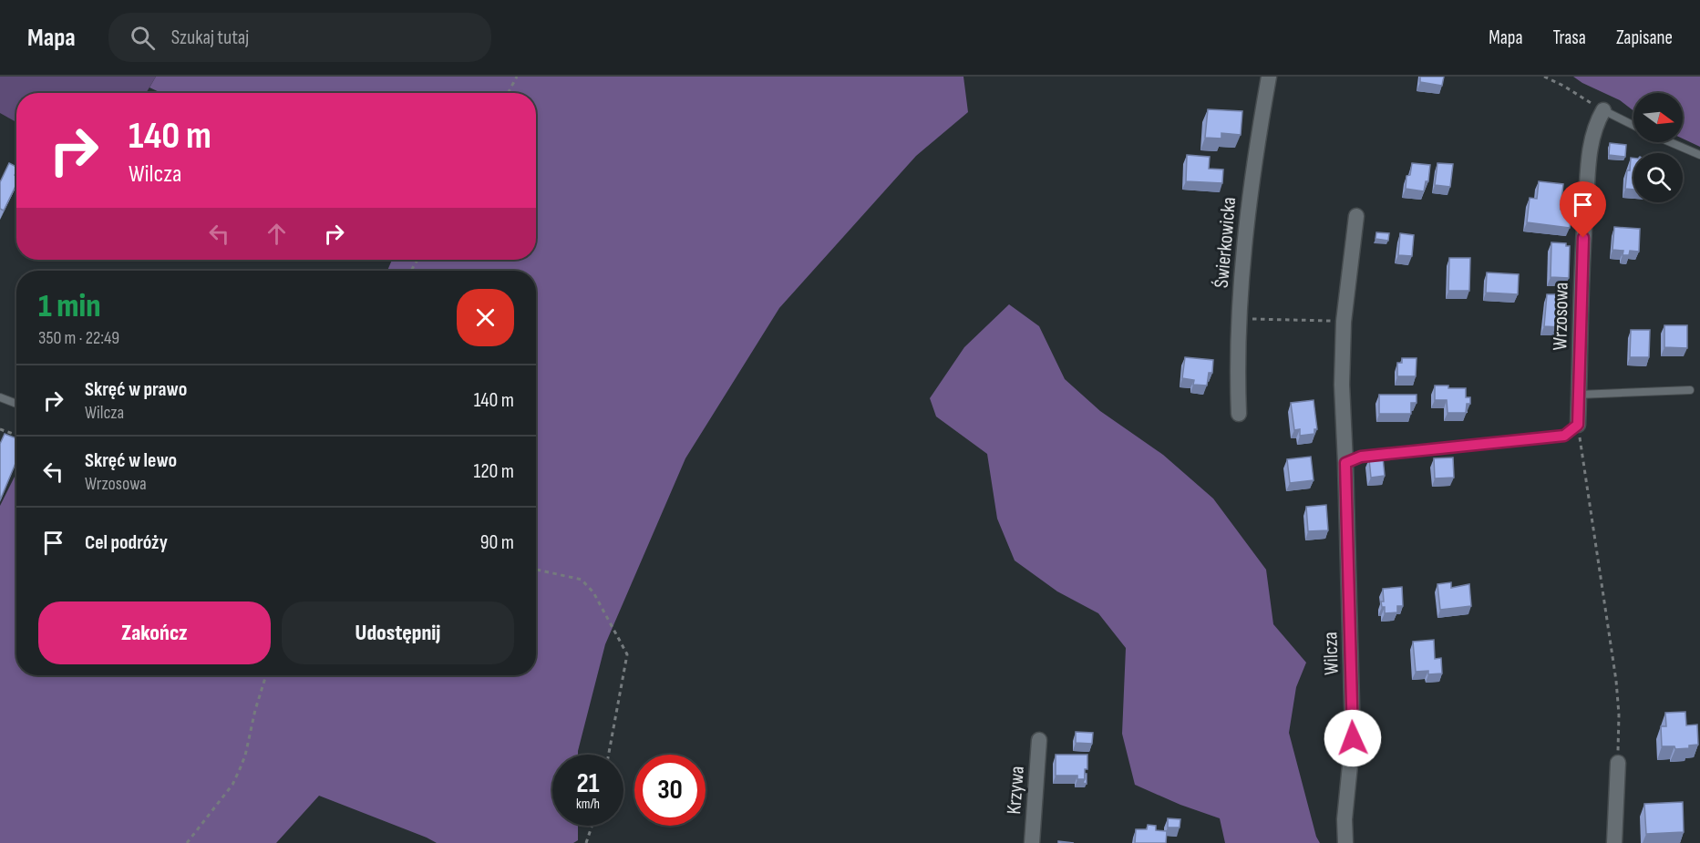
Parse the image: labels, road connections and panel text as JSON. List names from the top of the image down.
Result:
{
  "streets": {
    "street": [
      "Świerkowicka",
      "Wrzosowa",
      "Wilcza",
      "Krzywa"
    ]
  },
  "north": "right",
  "page": {
    "header": "Mapa",
    "search": "Szukaj tutaj",
    "nav": ["Mapa", "Trasa", "Zapisane"],
    "turn": ["140 m", "Wilcza"],
    "heading": ["1 min", "350 m · 22:49"],
    "list": [
      {
        "name": "Skręć w prawo",
        "note": "Wilcza",
        "value": "140 m"
      },
      {
        "name": "Skręć w lewo",
        "note": "Wrzosowa",
        "value": "120 m"
      },
      {
        "name": "Cel podróży",
        "value": "90 m"
      }
    ],
    "buttons": ["Zakończ", "Udostępnij"],
    "speed": "21 km/h",
    "limit": "30"
  }
}
